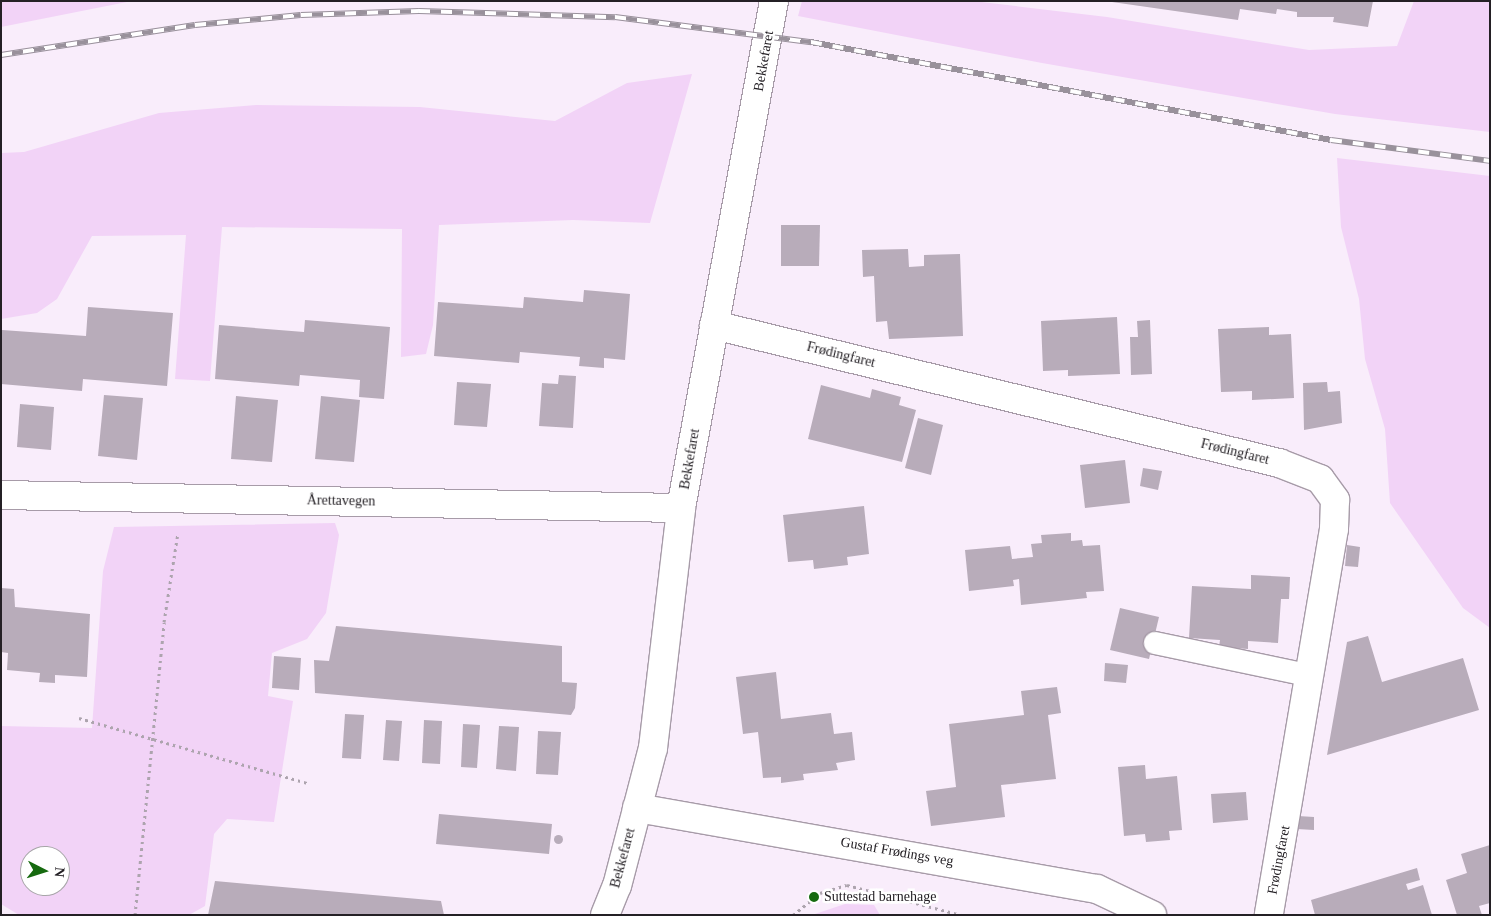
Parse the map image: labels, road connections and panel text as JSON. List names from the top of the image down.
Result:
{
  "streets": {
    "street": [
      "Bekkefaret",
      "Frødingfaret",
      "Årettavegen",
      "Gustaf Frødings veg"
    ]
  },
  "crossings": [
    ["Bekkefaret", "Frødingfaret"],
    ["Bekkefaret", "Årettavegen"],
    ["Bekkefaret", "Gustaf Frødings veg"]
  ],
  "places": ["Suttestad barnehage"],
  "north": "right"
}
